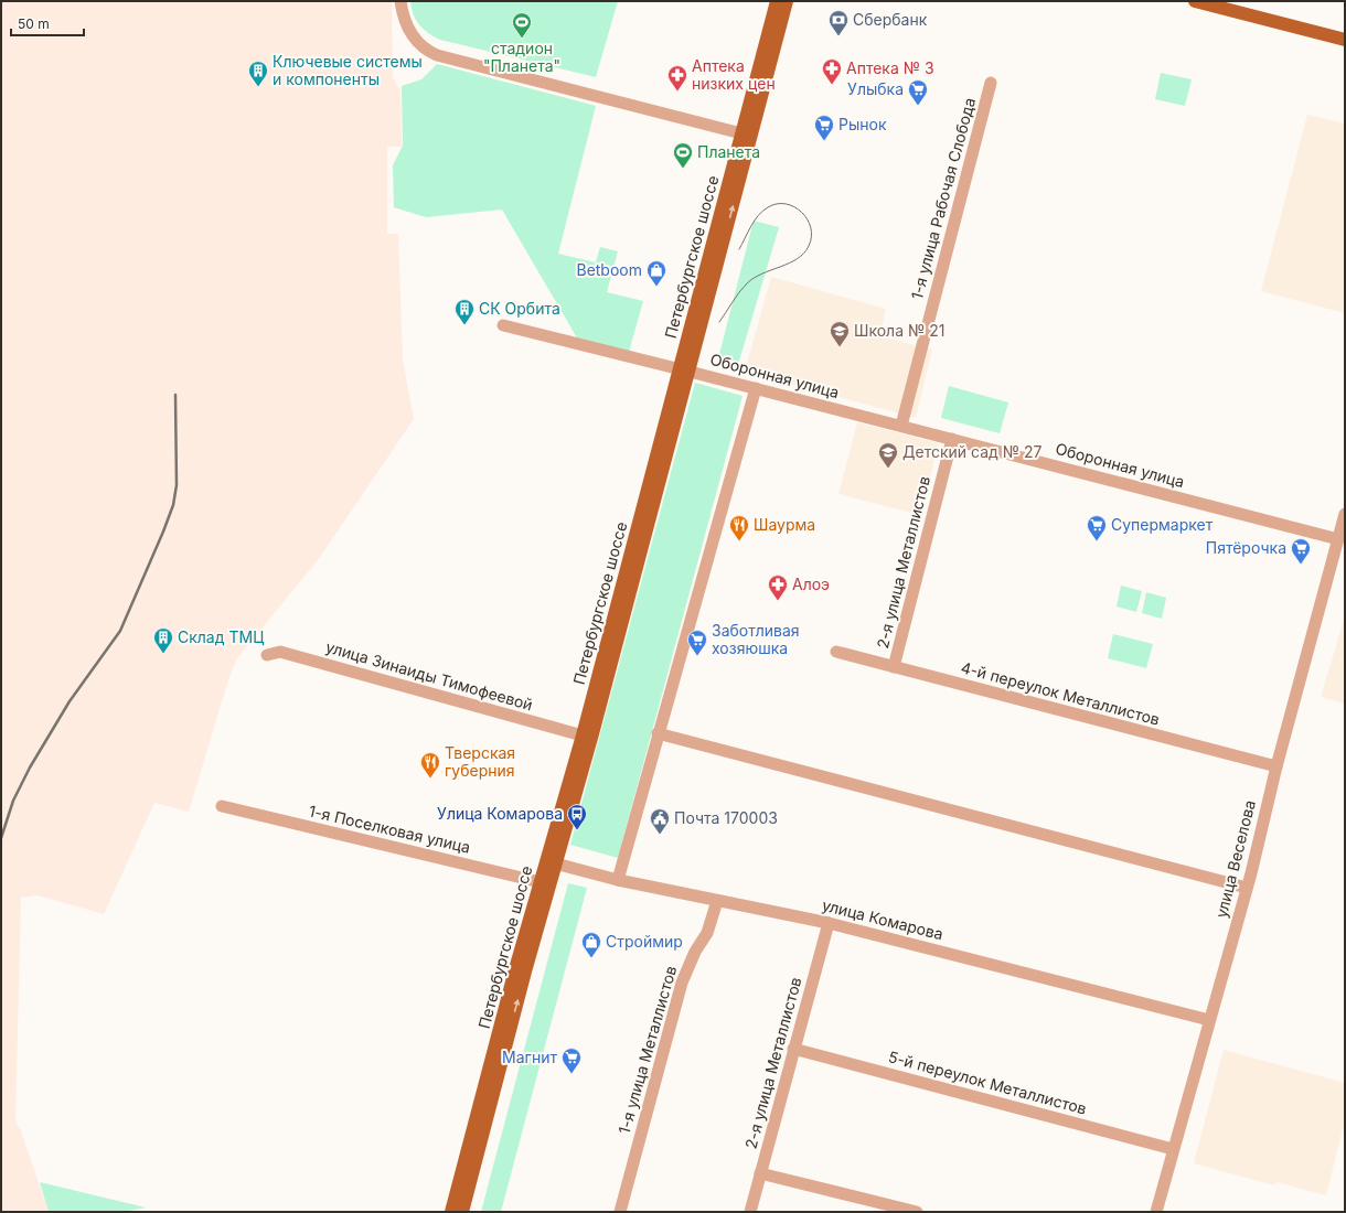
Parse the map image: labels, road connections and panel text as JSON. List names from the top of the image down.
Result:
{
  "streets": {
    "main road": ["Петербургское шоссе"],
    "street": [
      "1-я улица Рабочая Слобода",
      "Оборонная улица",
      "2-я улица Металлистов",
      "улица Зинаиды Тимофеевой",
      "4-й переулок Металлистов",
      "1-я Поселковая улица",
      "улица Веселова",
      "улица Комарова",
      "1-я улица Металлистов",
      "5-й переулок Металлистов"
    ]
  },
  "crossings": [
    ["1-я улица Рабочая Слобода", "Оборонная улица"],
    ["Петербургское шоссе", "Оборонная улица"],
    ["Петербургское шоссе", "улица Зинаиды Тимофеевой"],
    ["Петербургское шоссе", "1-я Поселковая улица"],
    ["Петербургское шоссе", "улица Комарова"],
    ["Оборонная улица", "2-я улица Металлистов"],
    ["Оборонная улица", "улица Веселова"],
    ["2-я улица Металлистов", "4-й переулок Металлистов"],
    ["2-я улица Металлистов", "улица Комарова"],
    ["2-я улица Металлистов", "5-й переулок Металлистов"],
    ["4-й переулок Металлистов", "улица Веселова"],
    ["улица Веселова", "улица Комарова"],
    ["улица Веселова", "5-й переулок Металлистов"],
    ["улица Комарова", "1-я улица Металлистов"]
  ],
  "places": {
    "bank": ["Сбербанк"],
    "sports": ["стадион \"Планета\"", "Планета"],
    "pharmacy": ["Аптека № 3", "Аптека низких цен", "Алоэ"],
    "building": ["Ключевые системы и компоненты", "СК Орбита", "Склад ТМЦ"],
    "supermarket": [
      "Улыбка",
      "Рынок",
      "Супермаркет",
      "Пятёрочка",
      "Заботливая хозяюшка",
      "Магнит"
    ],
    "shop": ["Betboom", "Строймир"],
    "school or university": ["Школа № 21", "Детский сад № 27"],
    "restaurant": ["Шаурма", "Тверская губерния"],
    "bus stop": ["Улица Комарова"],
    "public building": ["Почта 170003"]
  },
  "scale_bar": "50 m"
}
